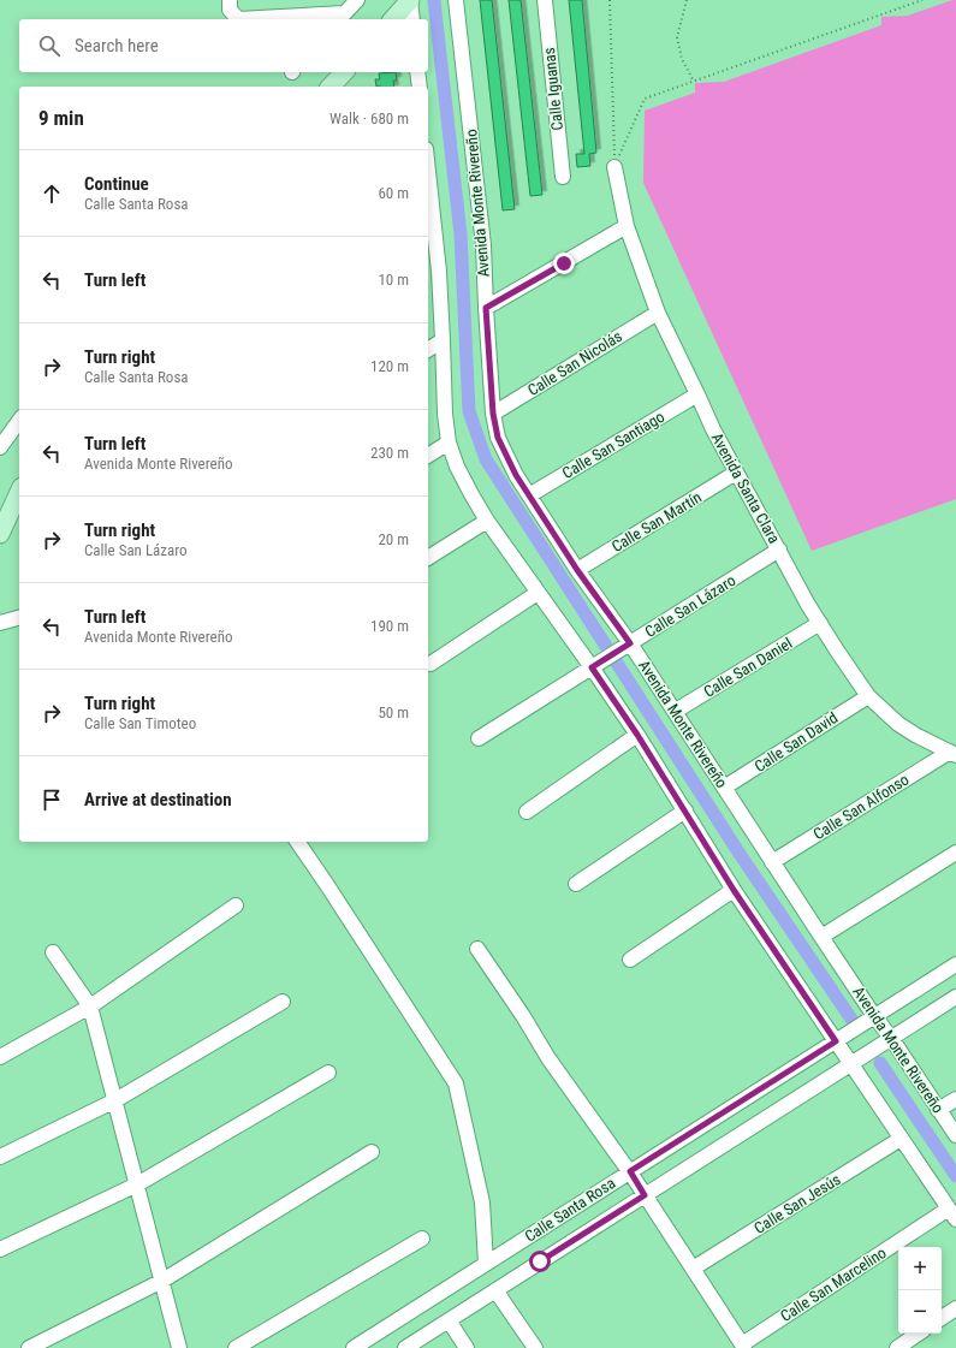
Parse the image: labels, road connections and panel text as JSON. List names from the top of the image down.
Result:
{
  "streets": {
    "street": [
      "Calle Iguanas",
      "Avenida Monte Rivereño",
      "Calle San Nicolás",
      "Calle San Santiago",
      "Avenida Santa Clara",
      "Calle San Martín",
      "Calle San Lázaro",
      "Calle San Daniel",
      "Calle San David",
      "Calle San Alfonso",
      "Calle San Jesús",
      "Calle Santa Rosa",
      "Calle San Marcelino"
    ]
  },
  "crossings": [
    ["Avenida Monte Rivereño", "Calle San Nicolás"],
    ["Avenida Monte Rivereño", "Calle San Santiago"],
    ["Avenida Monte Rivereño", "Calle San Martín"],
    ["Avenida Monte Rivereño", "Calle San Lázaro"],
    ["Avenida Monte Rivereño", "Calle San Daniel"],
    ["Avenida Monte Rivereño", "Calle San David"],
    ["Avenida Monte Rivereño", "Calle San Alfonso"],
    ["Avenida Monte Rivereño", "Calle Santa Rosa"],
    ["Calle San Nicolás", "Avenida Santa Clara"],
    ["Calle San Santiago", "Avenida Santa Clara"],
    ["Avenida Santa Clara", "Calle San Martín"],
    ["Avenida Santa Clara", "Calle San Lázaro"],
    ["Avenida Santa Clara", "Calle San Daniel"],
    ["Avenida Santa Clara", "Calle San David"],
    ["Avenida Santa Clara", "Calle San Alfonso"]
  ],
  "page": {
    "search": "Search here",
    "heading": ["9 min", "Walk · 680 m"],
    "list": [
      ["Continue", "Calle Santa Rosa", "60 m"],
      ["Turn left", "10 m"],
      ["Turn right", "Calle Santa Rosa", "120 m"],
      ["Turn left", "Avenida Monte Rivereño", "230 m"],
      ["Turn right", "Calle San Lázaro", "20 m"],
      ["Turn left", "Avenida Monte Rivereño", "190 m"],
      ["Turn right", "Calle San Timoteo", "50 m"],
      "Arrive at destination"
    ],
    "map_buttons": ["+", "−"]
  }
}
